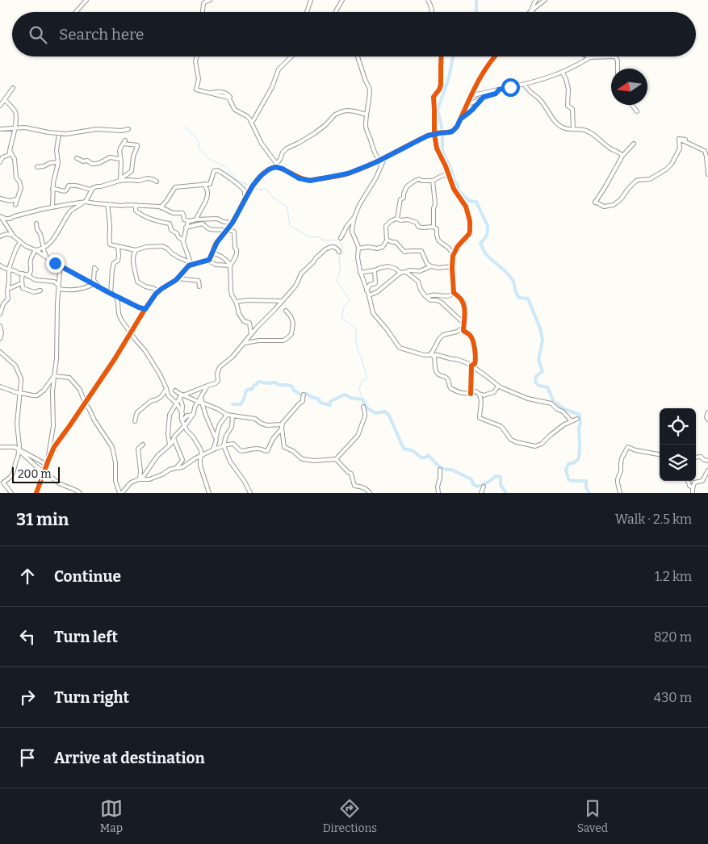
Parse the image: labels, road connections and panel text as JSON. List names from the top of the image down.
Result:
{
  "scale_bar": "200 m",
  "north": "left",
  "page": {
    "search": "Search here",
    "scale": "200 m",
    "heading": ["31 min", "Walk · 2.5 km"],
    "list": [
      ["Continue", "1.2 km"],
      ["Turn left", "820 m"],
      ["Turn right", "430 m"],
      "Arrive at destination"
    ],
    "nav": ["Map", "Directions", "Saved"]
  }
}
